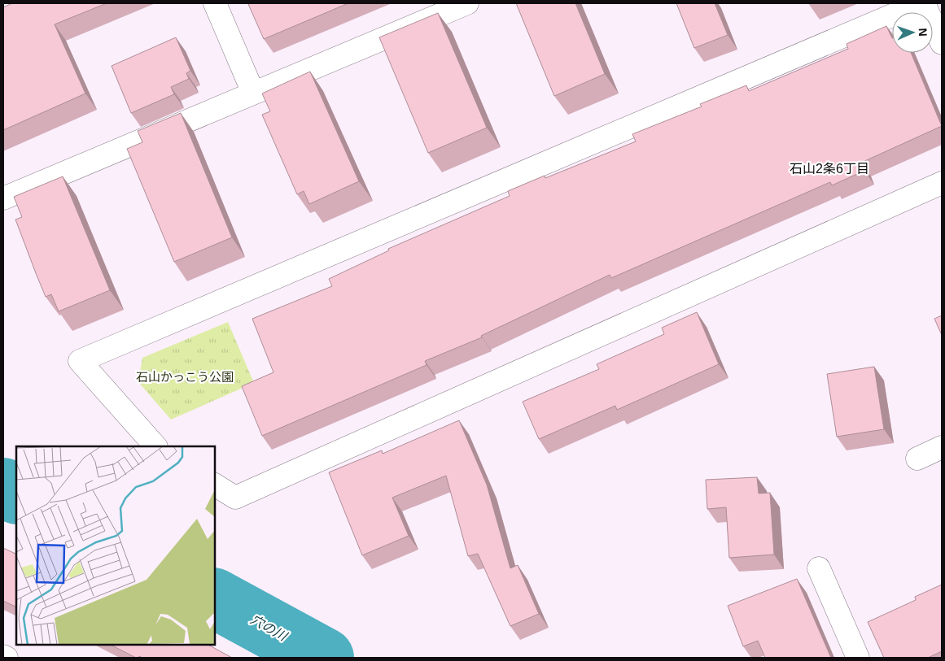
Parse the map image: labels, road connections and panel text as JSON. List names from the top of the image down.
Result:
{
  "districts": ["石山2条6丁目"],
  "water": ["穴の川"],
  "parks": ["石山かっこう公園"],
  "north": "right"
}
